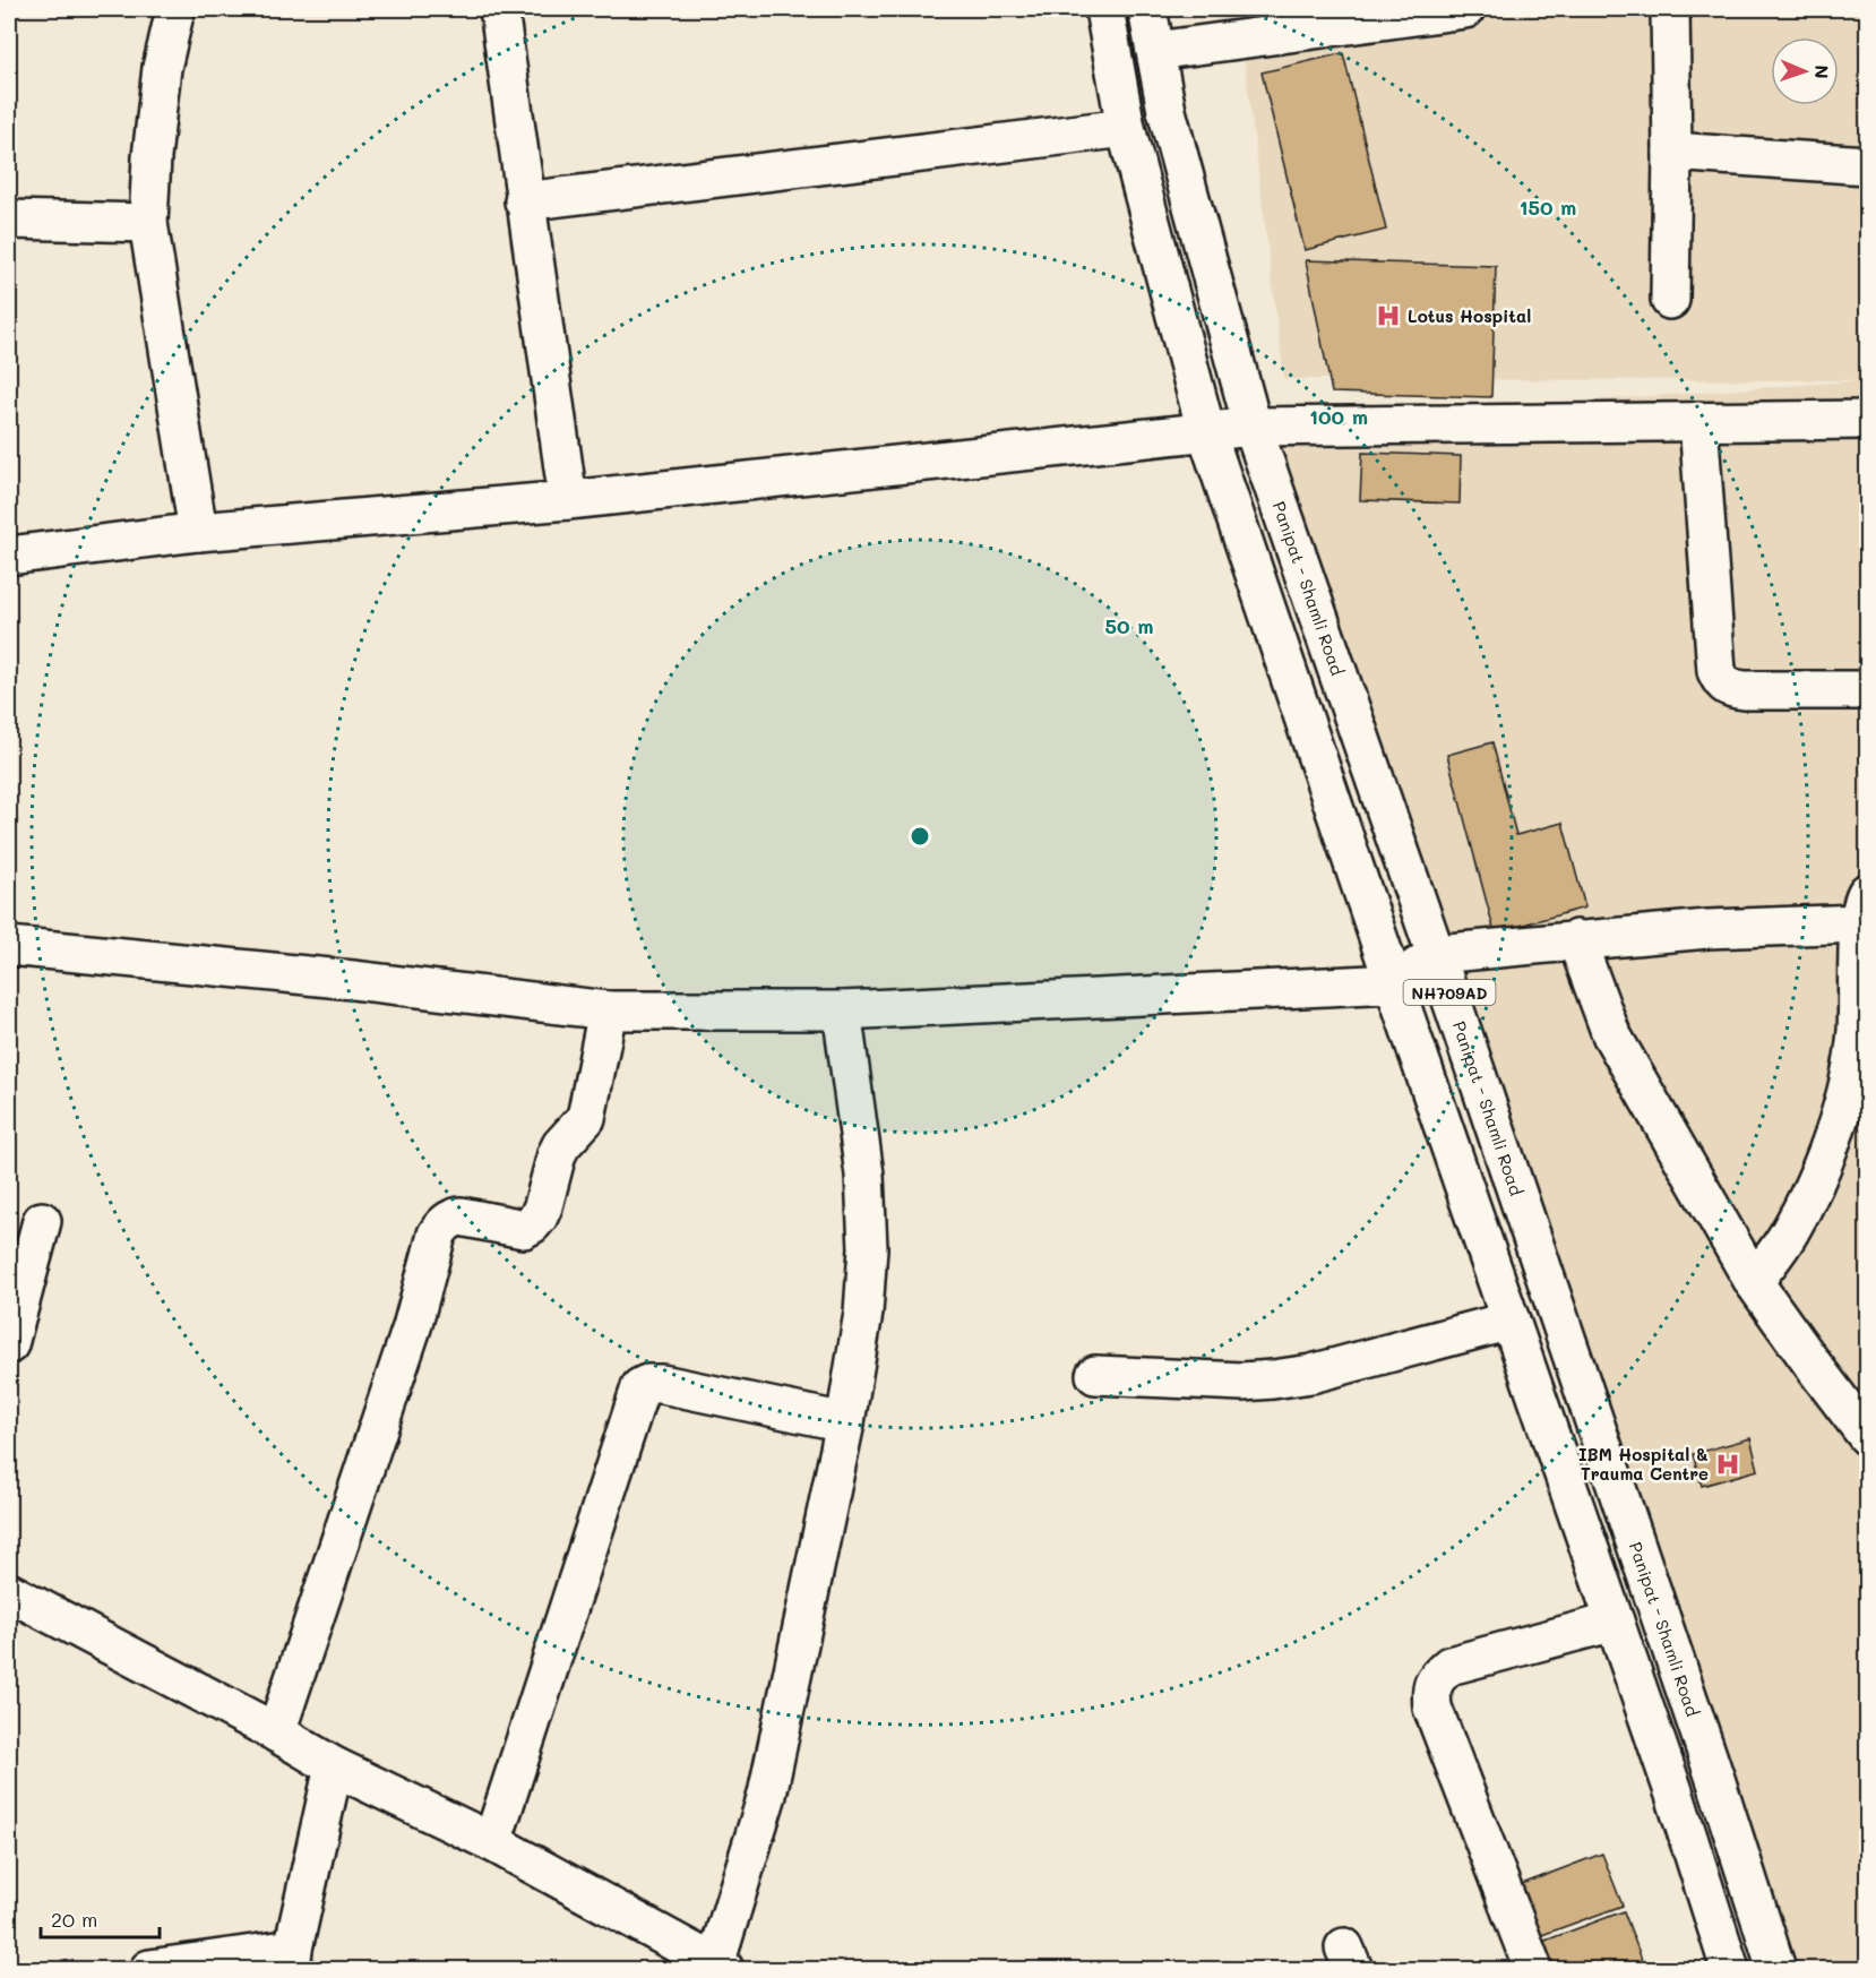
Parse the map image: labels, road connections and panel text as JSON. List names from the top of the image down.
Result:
{
  "streets": {
    "main road": ["Panipat - Shamli Road", "NH709AD"]
  },
  "places": {
    "hospital": ["Lotus Hospital", "IBM Hospital & Trauma Centre"]
  },
  "scale_bar": "20 m",
  "north": "right",
  "rings": ["150 m", "100 m", "50 m"]
}
